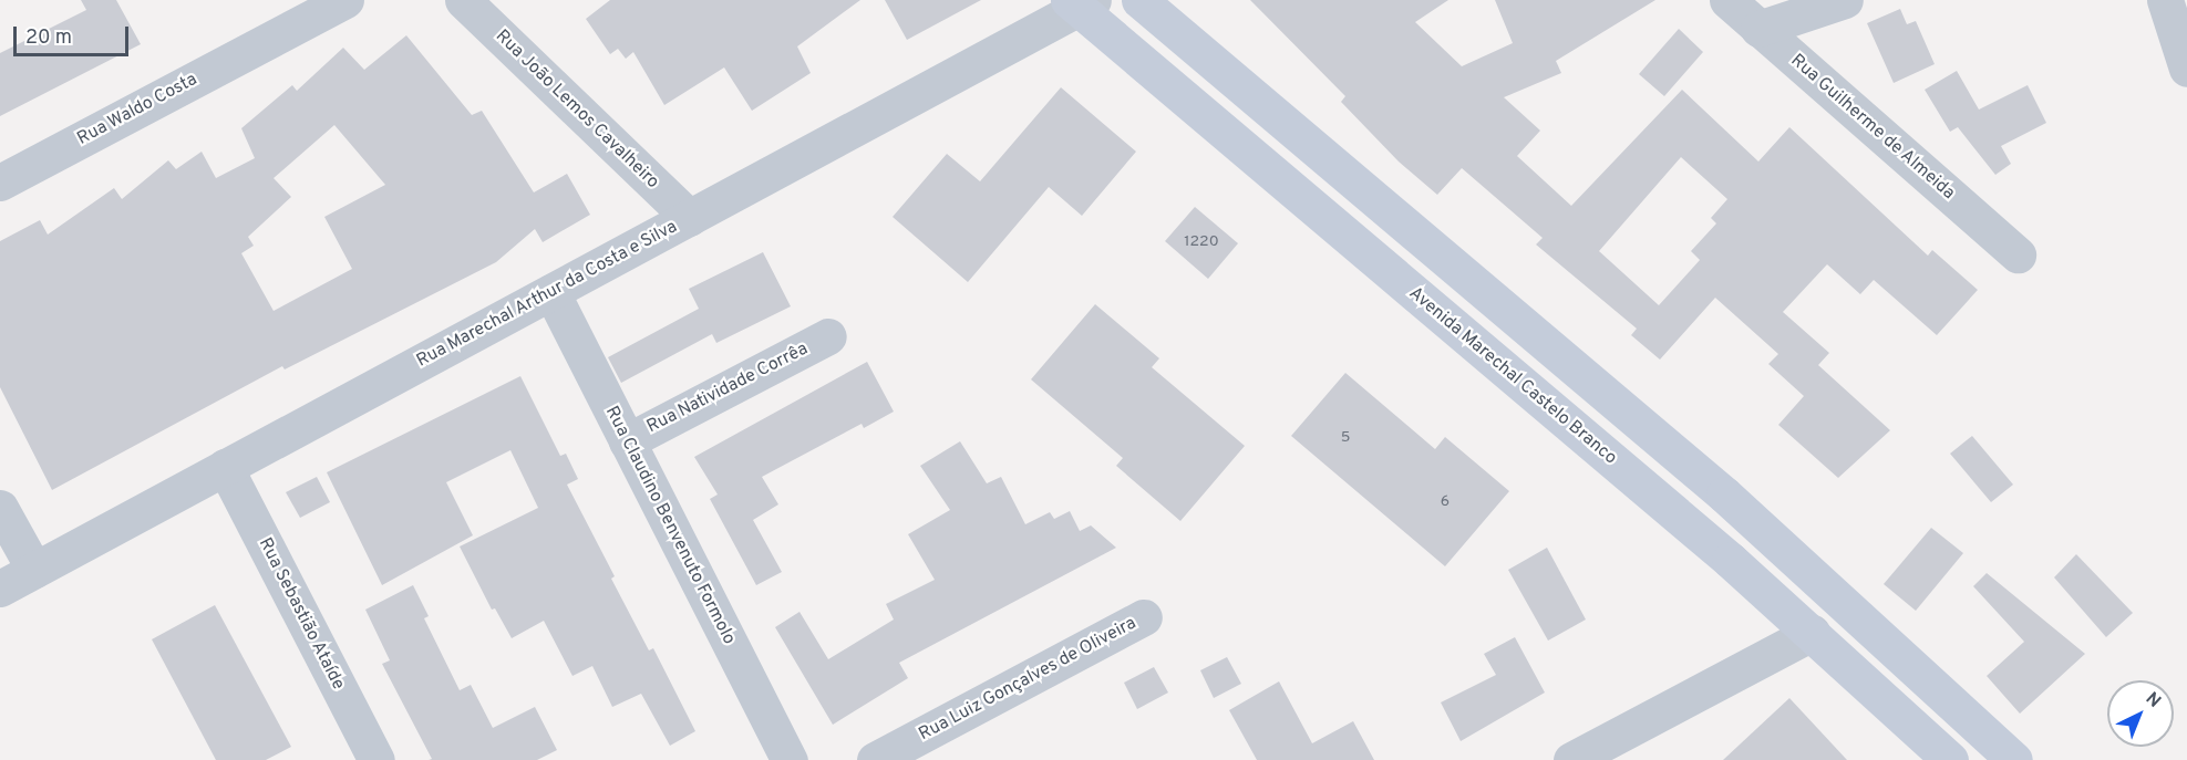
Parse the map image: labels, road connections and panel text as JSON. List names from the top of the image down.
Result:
{
  "streets": {
    "street": [
      "Rua Waldo Costa",
      "Rua João Lemos Cavalheiro",
      "Rua Guilherme de Almeida",
      "Rua Marechal Arthur da Costa e Silva",
      "Avenida Marechal Castelo Branco",
      "Rua Natividade Corrêa",
      "Rua Claudino Benvenuto Formolo",
      "Rua Sebastião Ataíde",
      "Rua Luiz Gonçalves de Oliveira"
    ]
  },
  "crossings": [
    ["Rua João Lemos Cavalheiro", "Rua Marechal Arthur da Costa e Silva"],
    ["Rua Marechal Arthur da Costa e Silva", "Avenida Marechal Castelo Branco"],
    ["Rua Marechal Arthur da Costa e Silva", "Rua Claudino Benvenuto Formolo"],
    ["Rua Marechal Arthur da Costa e Silva", "Rua Sebastião Ataíde"],
    ["Rua Natividade Corrêa", "Rua Claudino Benvenuto Formolo"]
  ],
  "house_numbers": ["1220", "5", "6"],
  "scale_bar": "20 m",
  "north": "top right"
}
